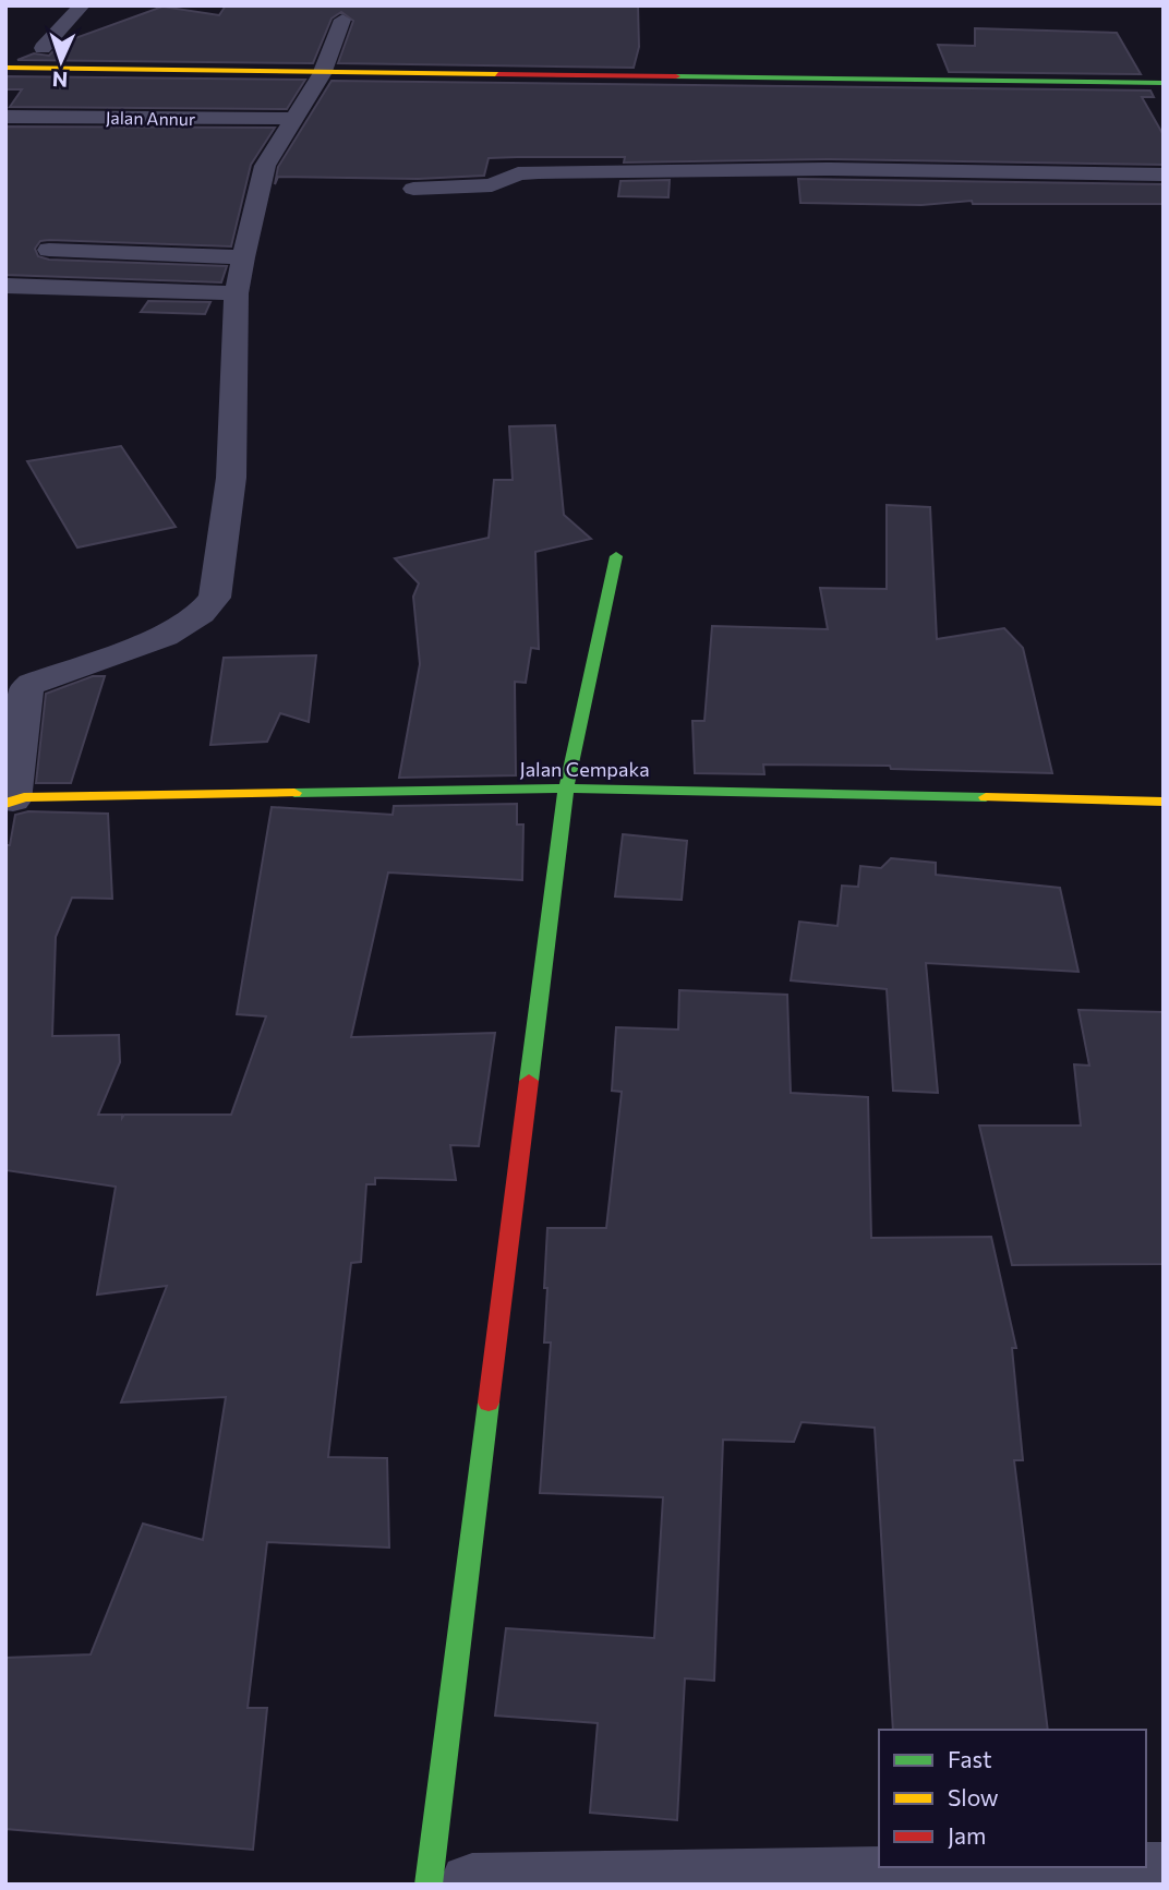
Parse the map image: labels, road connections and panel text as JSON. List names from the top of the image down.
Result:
{
  "streets": {
    "street": ["Jalan Annur", "Jalan Cempaka"]
  },
  "legend": ["Fast", "Slow", "Jam"],
  "north": "bottom"
}
